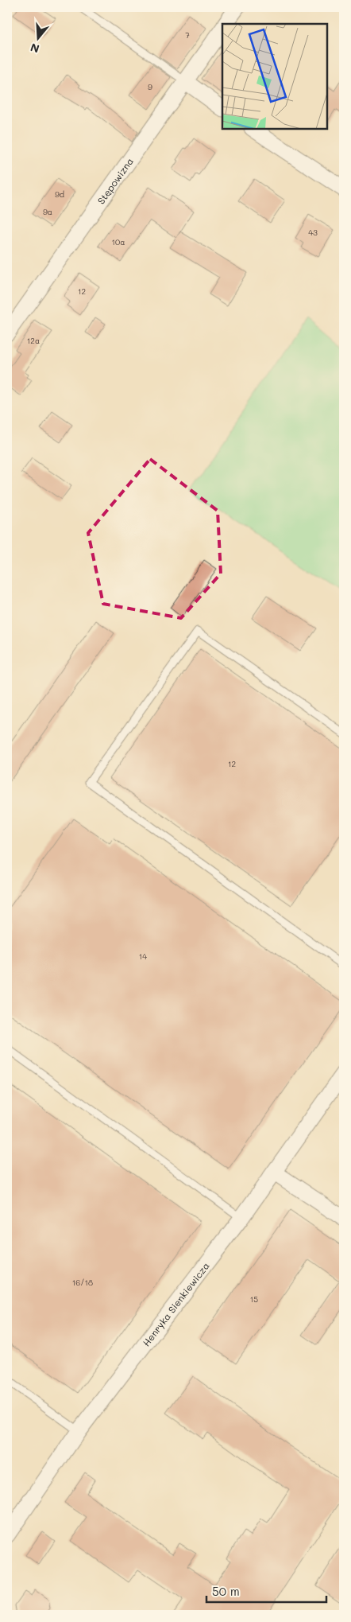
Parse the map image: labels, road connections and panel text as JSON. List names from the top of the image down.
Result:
{
  "streets": {
    "street": ["Stępowizna", "Henryka Sienkiewicza"]
  },
  "house_numbers": [
    "7",
    "9",
    "9d",
    "9a",
    "43",
    "10a",
    "12",
    "12a",
    "12",
    "14",
    "16/18",
    "15"
  ],
  "scale_bar": "50 m",
  "north": "bottom"
}
